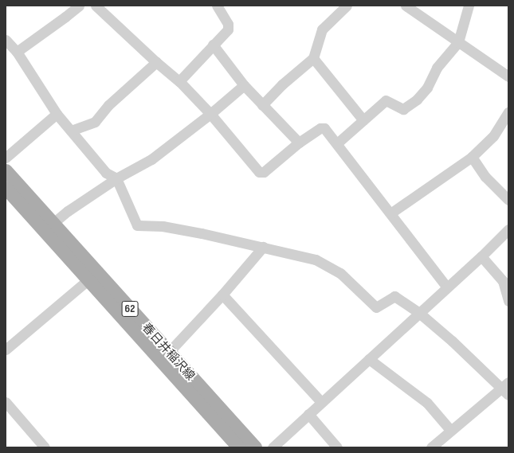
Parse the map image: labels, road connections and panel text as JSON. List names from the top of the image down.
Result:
{
  "streets": {
    "main road": ["62", "春日井稲沢線"]
  }
}
